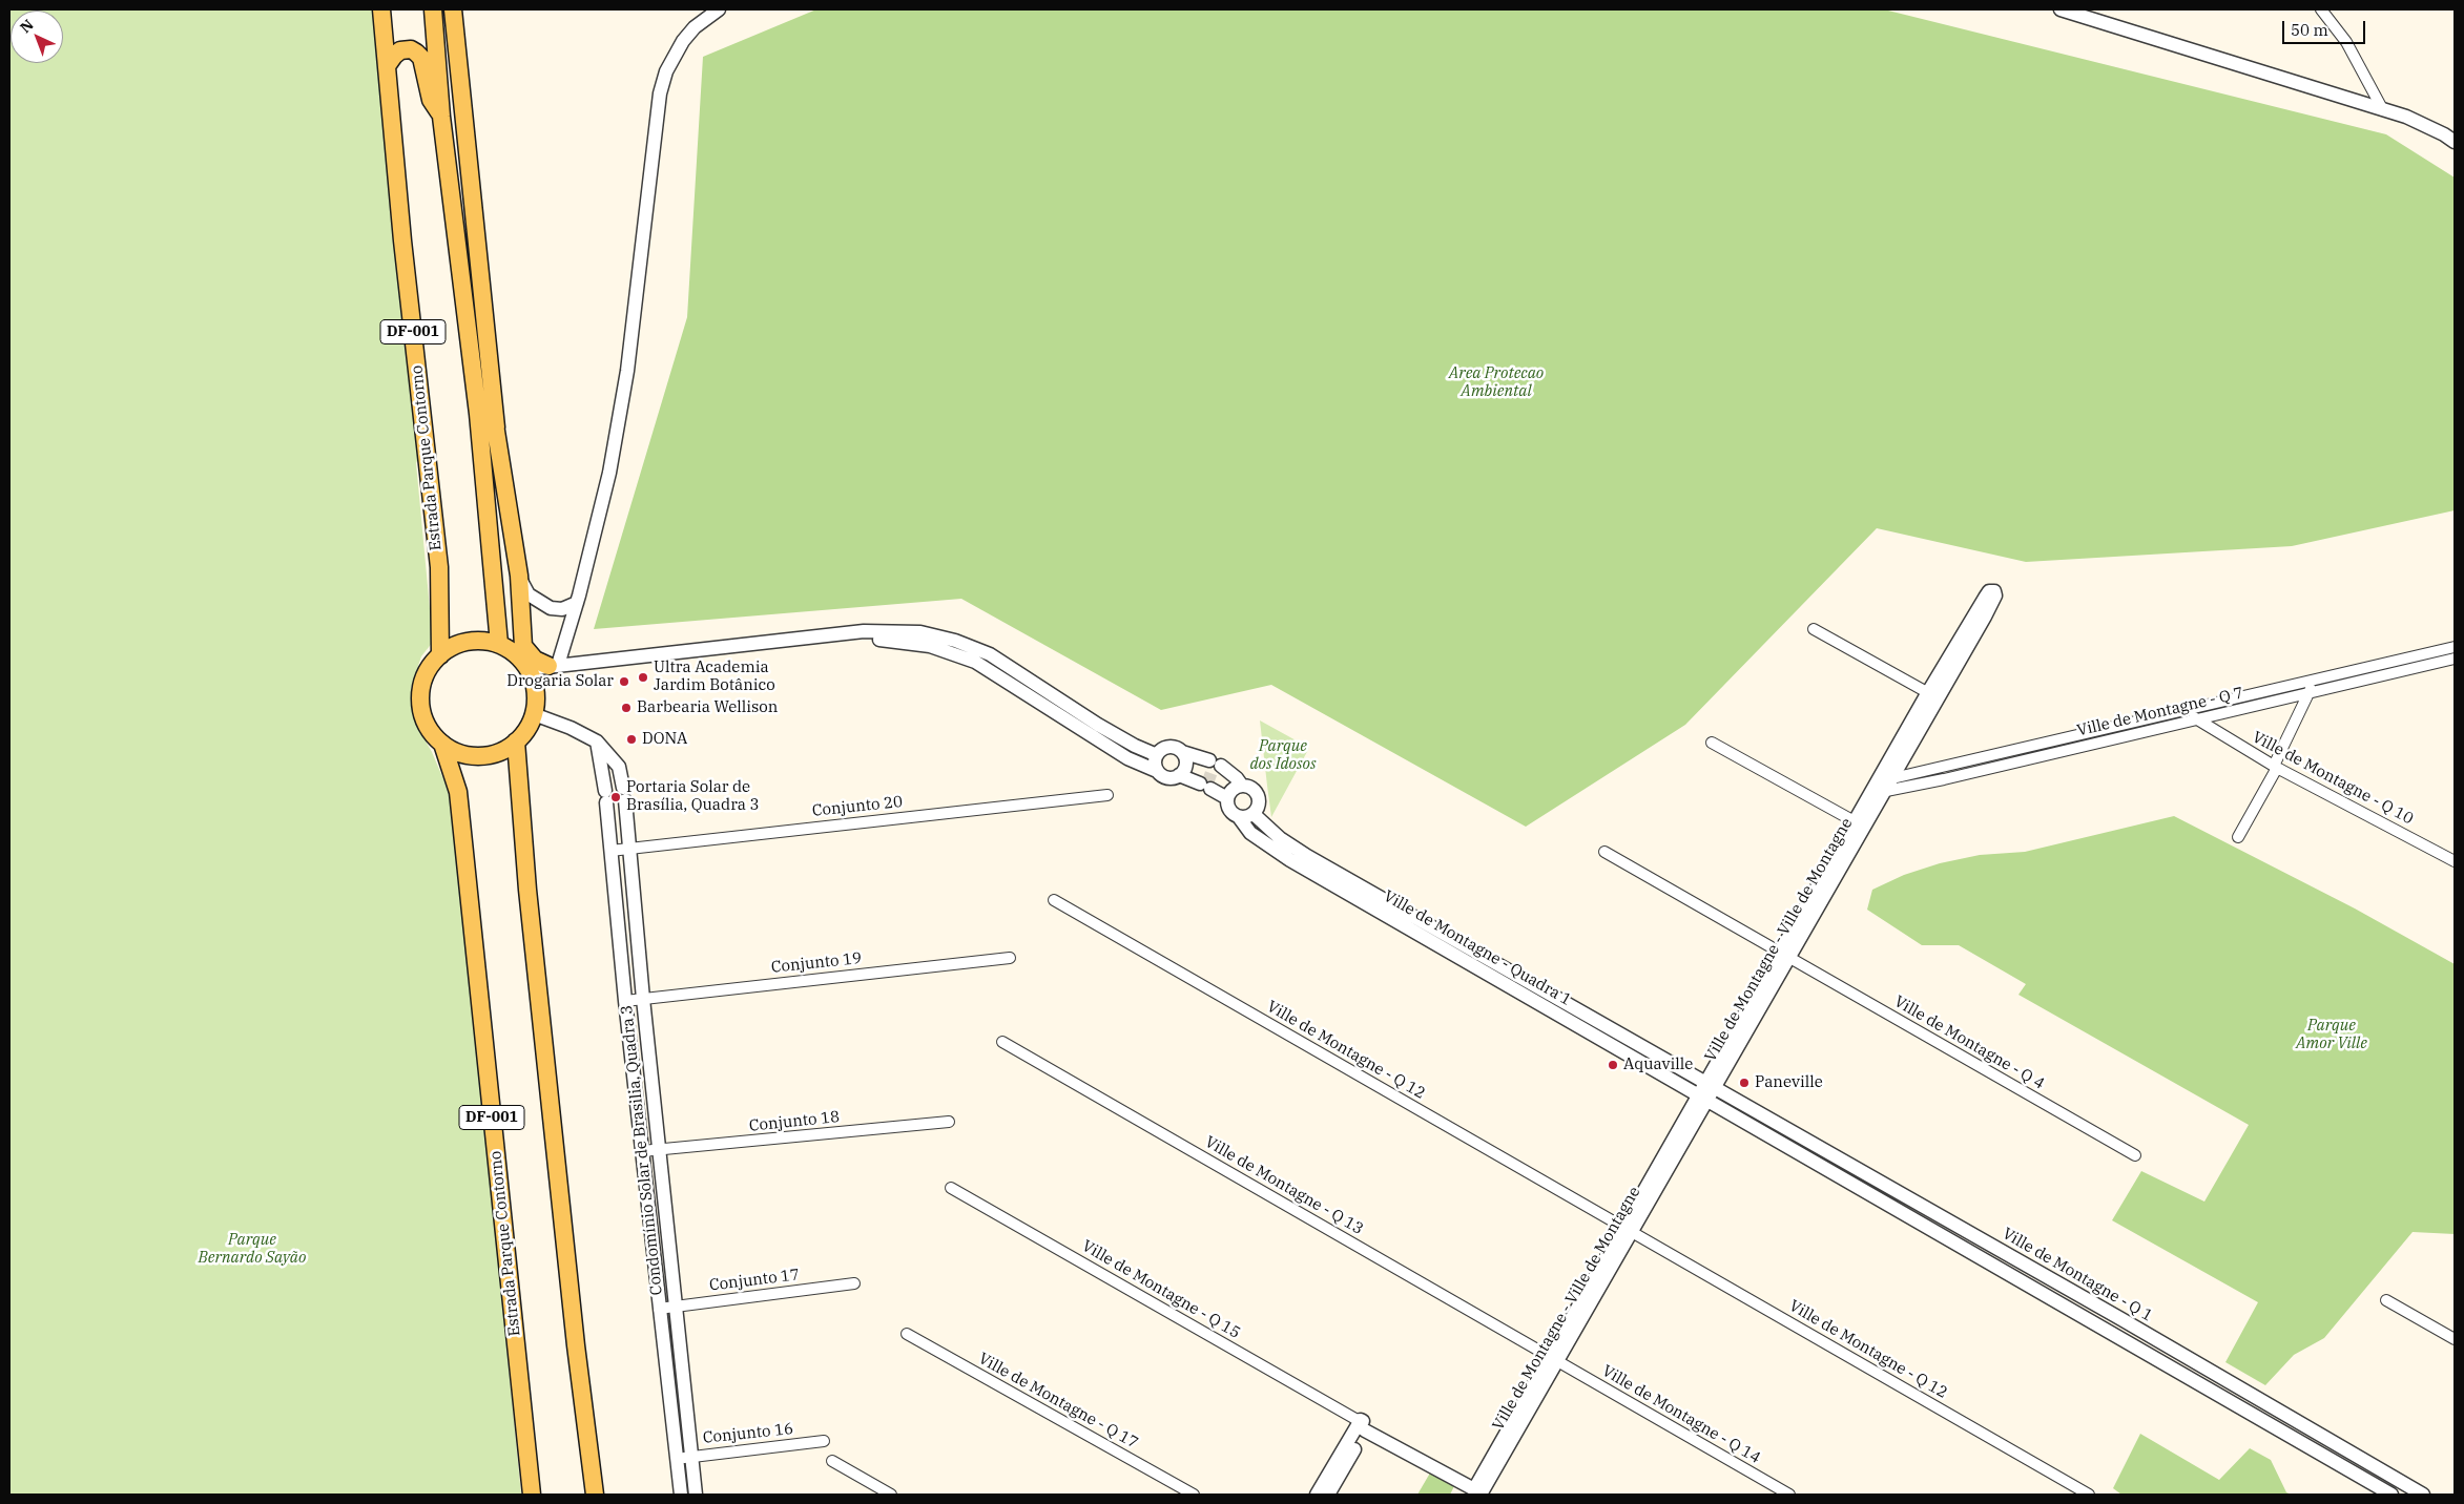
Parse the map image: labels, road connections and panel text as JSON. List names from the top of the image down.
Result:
{
  "streets": {
    "main road": ["DF-001", "Estrada Parque Contorno"],
    "street": [
      "Ville de Montagne - Q 7",
      "Ville de Montagne - Q 10",
      "Conjunto 20",
      "Ville de Montagne - Ville de Montagne",
      "Ville de Montagne - Quadra 1",
      "Conjunto 19",
      "Ville de Montagne - Q 4",
      "Ville de Montagne - Q 12",
      "Conjunto 18",
      "Condomínio Solar de Brasilia, Quadra 3",
      "Ville de Montagne - Q 13",
      "Ville de Montagne - Q 1",
      "Conjunto 17",
      "Ville de Montagne - Q 15",
      "Ville de Montagne - Q 17",
      "Ville de Montagne - Q 14",
      "Conjunto 16"
    ]
  },
  "crossings": [
    ["DF-001", "Estrada Parque Contorno"],
    ["Ville de Montagne - Q 7", "Ville de Montagne - Q 10"],
    ["Ville de Montagne - Q 7", "Ville de Montagne - Ville de Montagne"],
    ["Conjunto 20", "Condomínio Solar de Brasilia, Quadra 3"],
    ["Ville de Montagne - Ville de Montagne", "Ville de Montagne - Quadra 1"],
    ["Ville de Montagne - Ville de Montagne", "Ville de Montagne - Q 4"],
    ["Ville de Montagne - Ville de Montagne", "Ville de Montagne - Q 12"],
    ["Ville de Montagne - Ville de Montagne", "Ville de Montagne - Q 13"],
    ["Ville de Montagne - Ville de Montagne", "Ville de Montagne - Q 1"],
    ["Ville de Montagne - Ville de Montagne", "Ville de Montagne - Q 14"],
    ["Ville de Montagne - Quadra 1", "Ville de Montagne - Q 1"],
    ["Conjunto 19", "Condomínio Solar de Brasilia, Quadra 3"],
    ["Conjunto 18", "Condomínio Solar de Brasilia, Quadra 3"],
    ["Condomínio Solar de Brasilia, Quadra 3", "Conjunto 17"],
    ["Condomínio Solar de Brasilia, Quadra 3", "Conjunto 16"],
    ["Ville de Montagne - Q 13", "Ville de Montagne - Q 14"]
  ],
  "parks": [
    "Area Protecao Ambiental",
    "Parque dos Idosos",
    "Parque Amor Ville",
    "Parque Bernardo Sayão"
  ],
  "places": [
    "Ultra Academia Jardim Botânico",
    "Drogaria Solar",
    "Barbearia Wellison",
    "DONA",
    "Portaria Solar de Brasília, Quadra 3",
    "Aquaville",
    "Paneville"
  ],
  "scale_bar": "50 m",
  "north": "top left"
}
